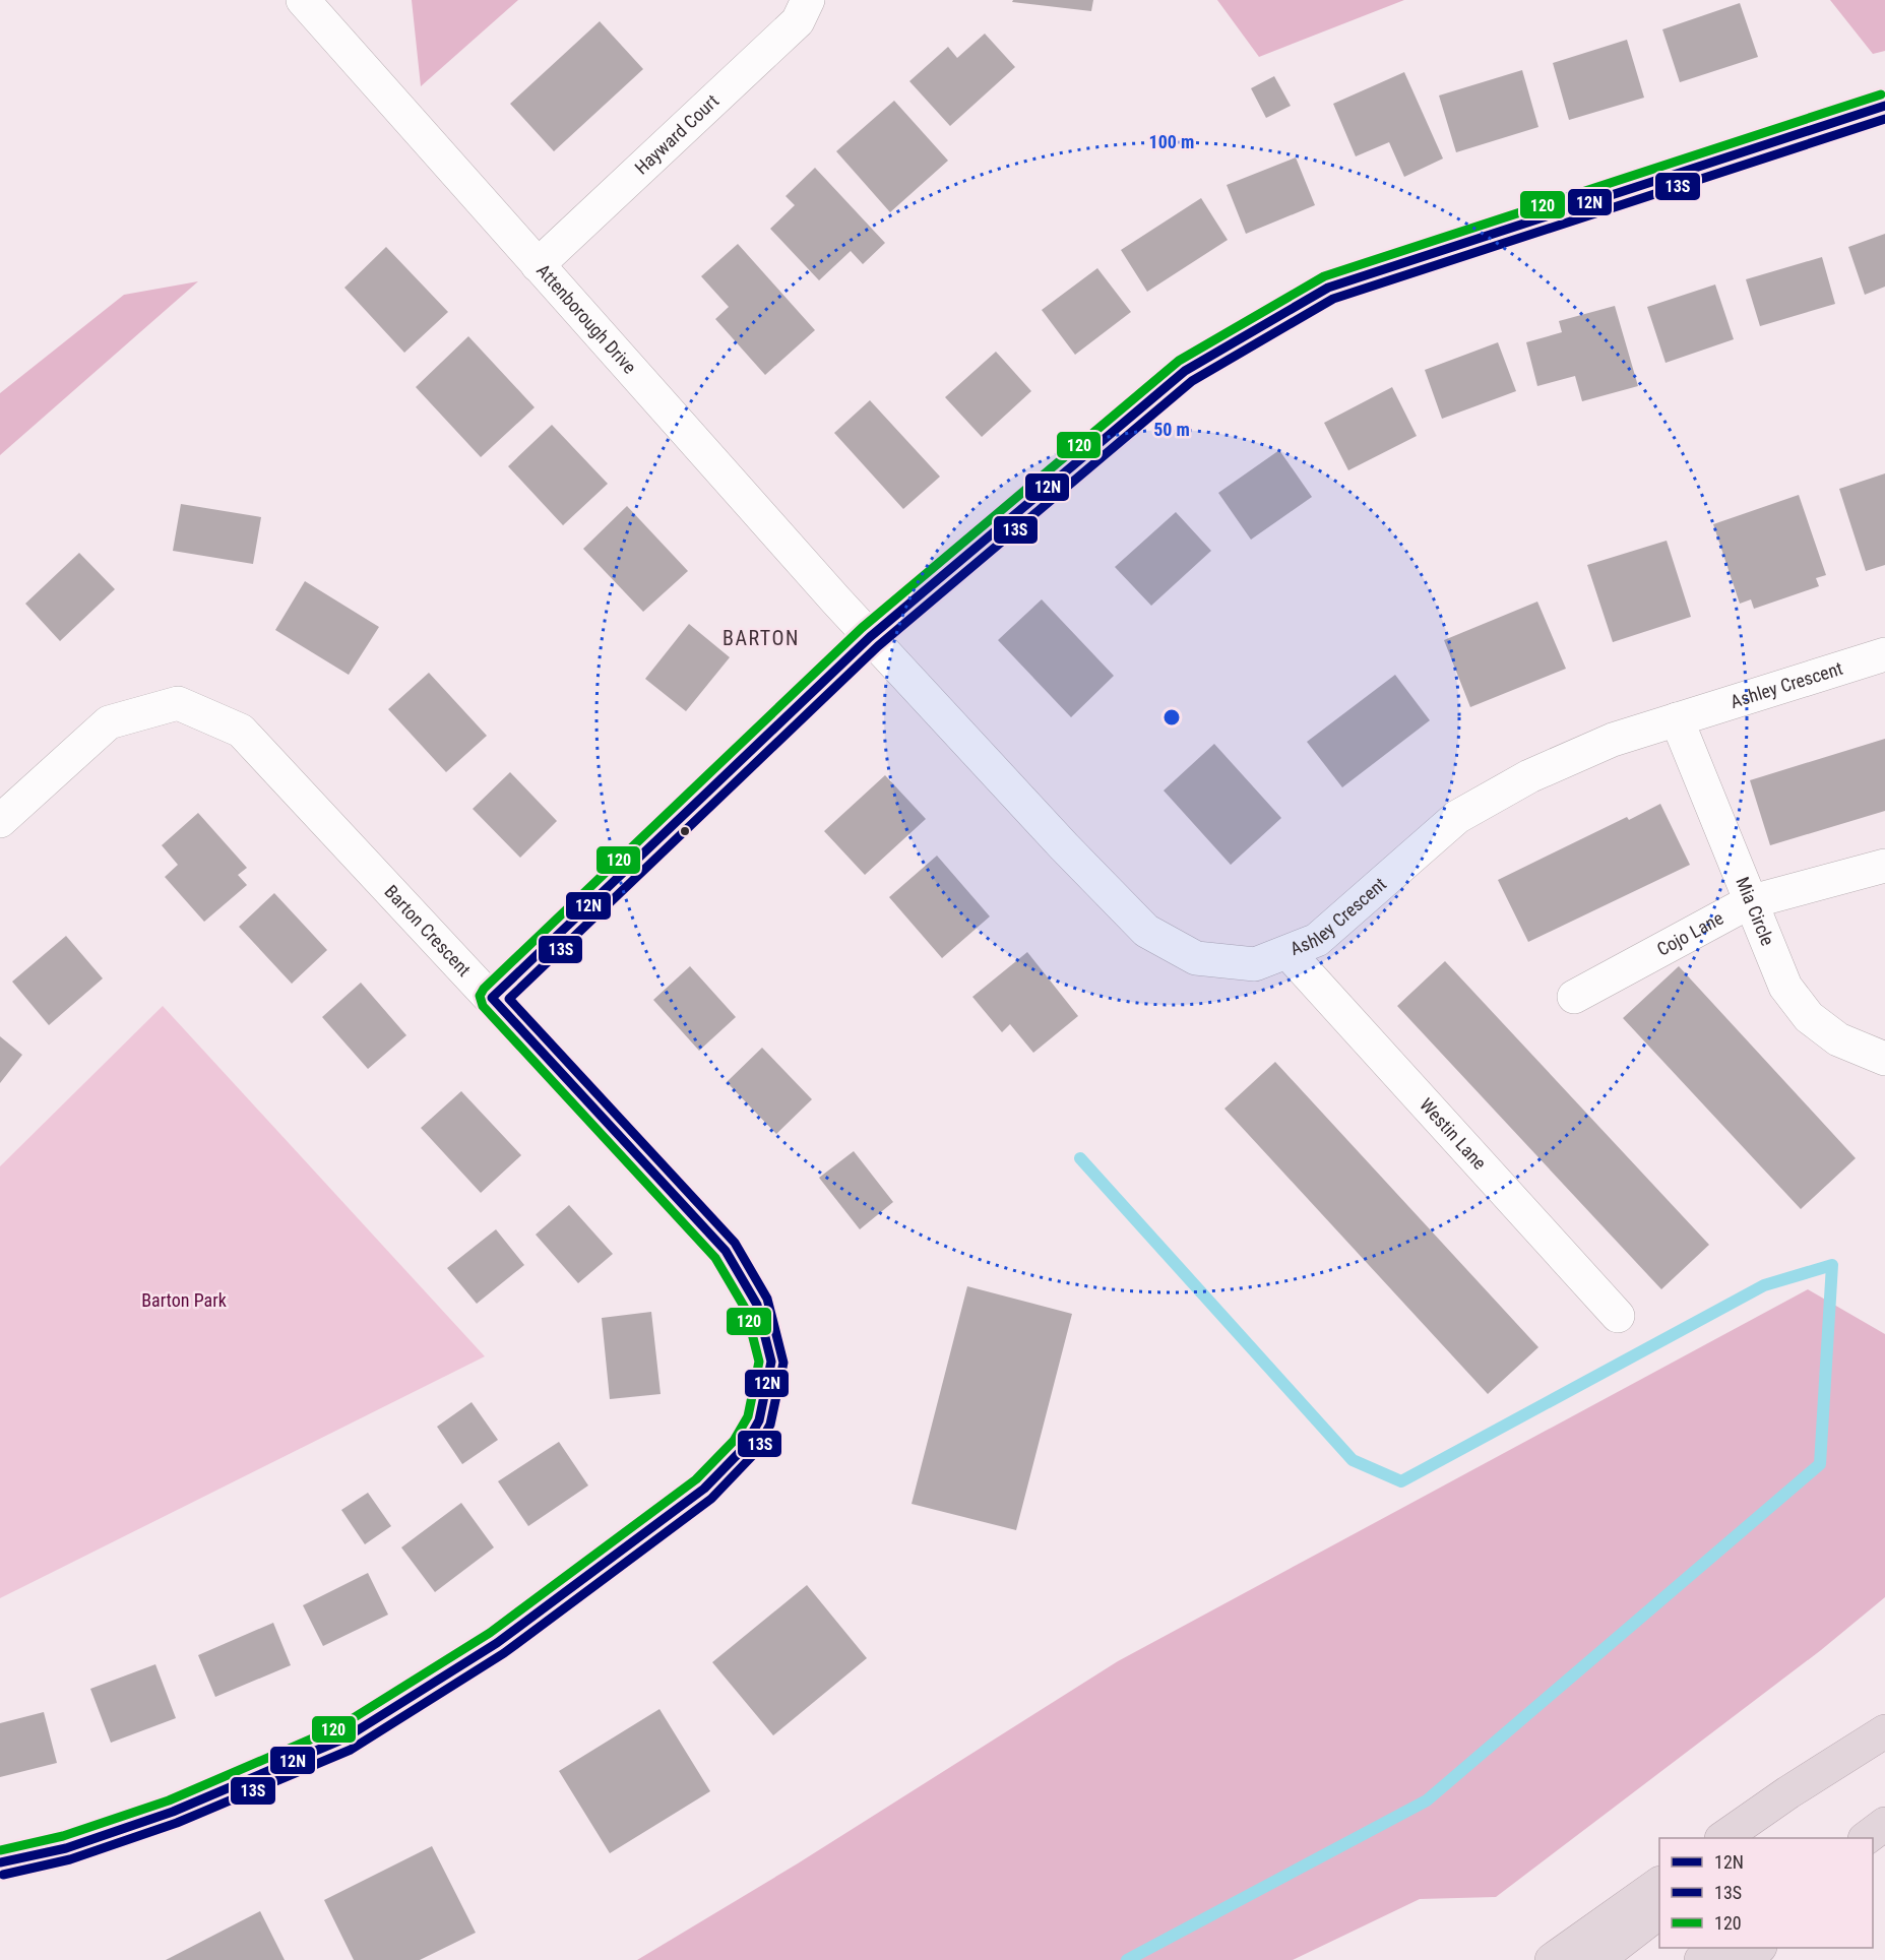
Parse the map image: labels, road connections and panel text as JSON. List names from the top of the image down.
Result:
{
  "streets": {
    "street": [
      "Hayward Court",
      "Attenborough Drive",
      "Ashley Crescent",
      "Mia Circle",
      "Barton Crescent",
      "Cojo Lane",
      "Westin Lane"
    ]
  },
  "crossings": [
    ["Hayward Court", "Attenborough Drive"],
    ["Attenborough Drive", "Ashley Crescent"],
    ["Ashley Crescent", "Mia Circle"],
    ["Ashley Crescent", "Westin Lane"],
    ["Mia Circle", "Cojo Lane"]
  ],
  "districts": ["BARTON"],
  "parks": ["Barton Park"],
  "lines": ["transit line 120", "transit line 12N", "transit line 13S"],
  "legend": ["12N", "13S", "120"],
  "rings": ["100 m", "50 m"]
}
